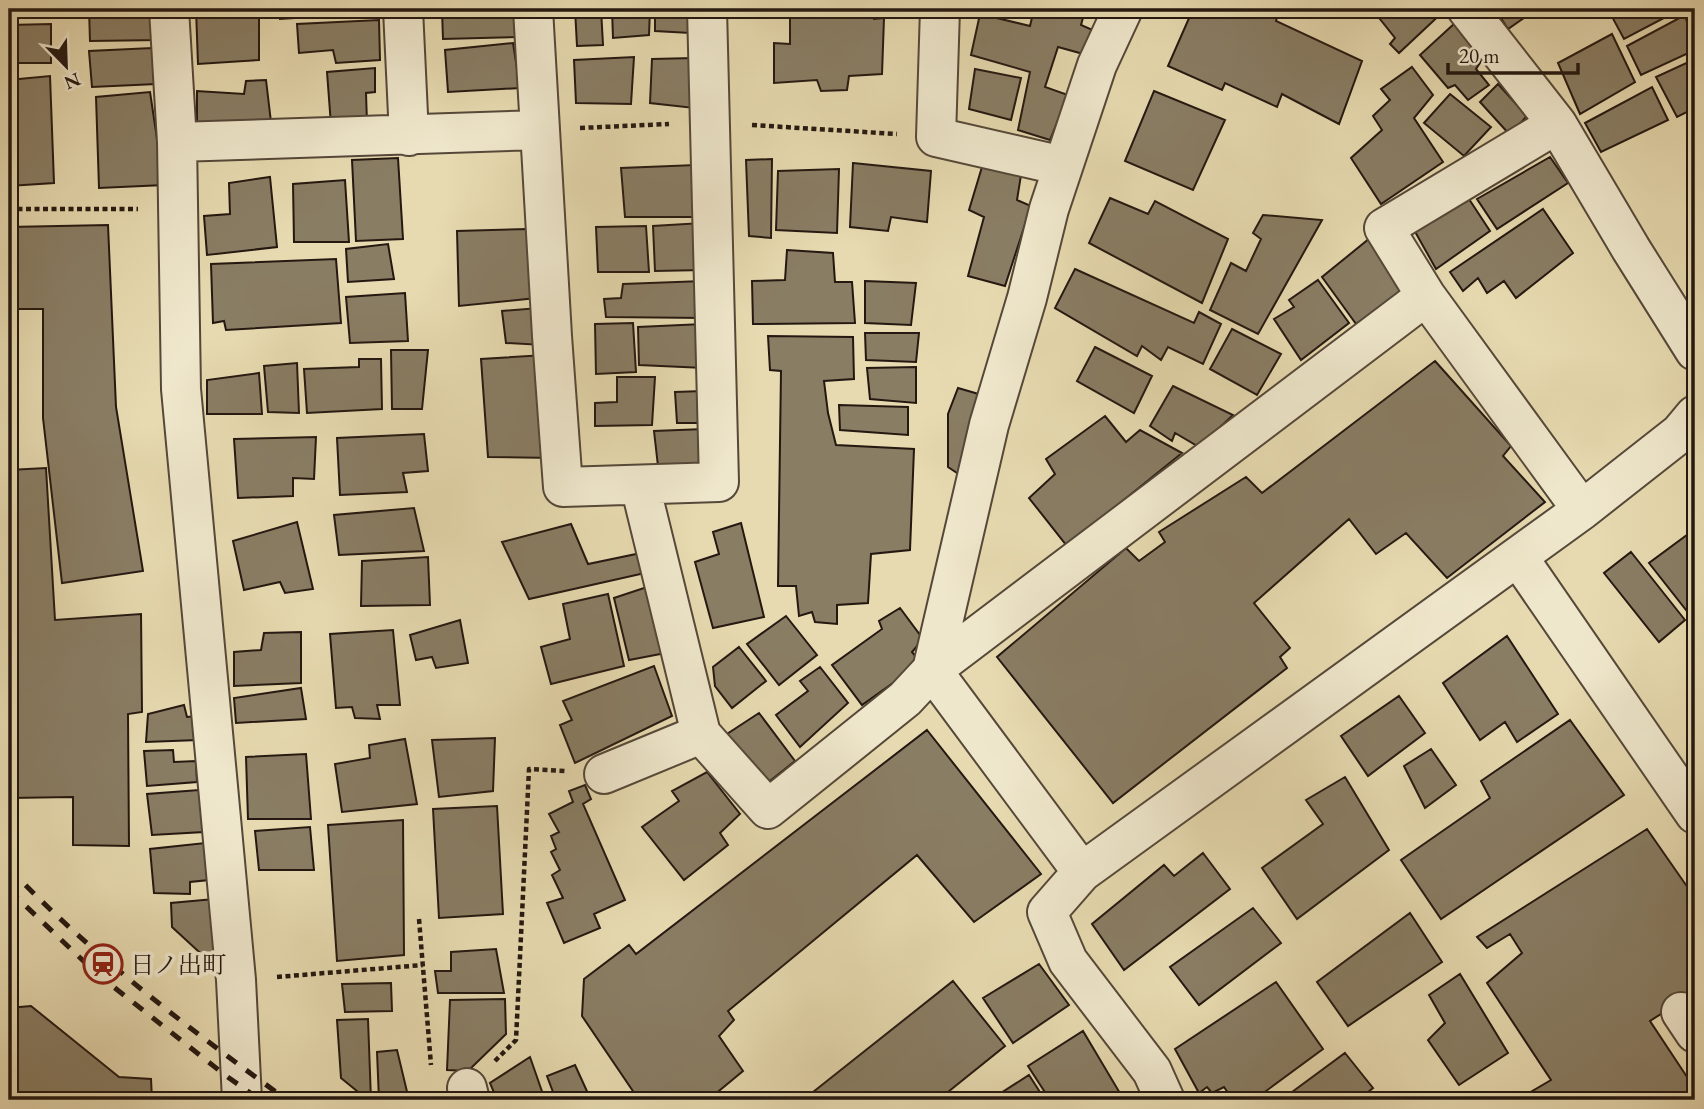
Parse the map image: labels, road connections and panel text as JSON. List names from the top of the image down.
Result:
{
  "places": {
    "station": ["日ノ出町"]
  },
  "scale_bar": "20 m",
  "north": "bottom right"
}
